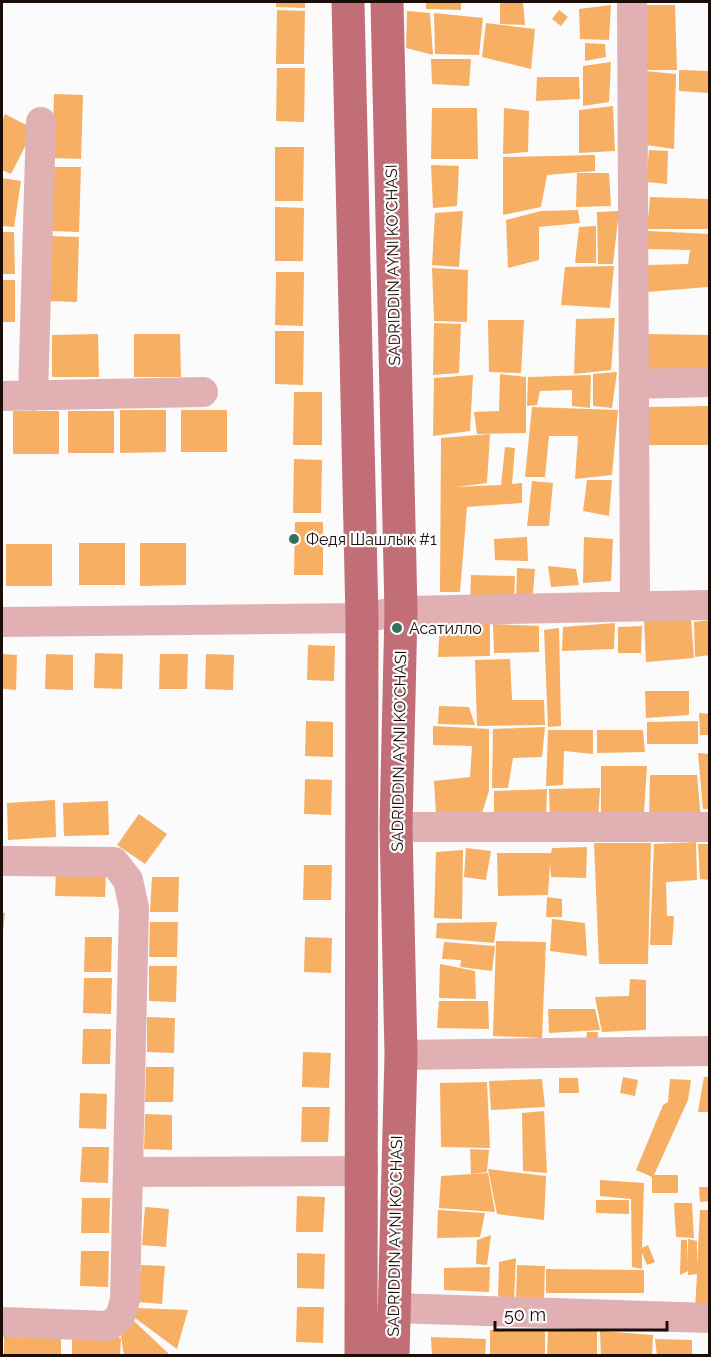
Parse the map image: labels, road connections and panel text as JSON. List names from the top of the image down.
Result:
{
  "streets": {
    "main road": ["SADRIDDIN AYNI KO'CHASI"]
  },
  "places": ["Федя Шашлык #1", "Асатилло"],
  "scale_bar": "50 m"
}
